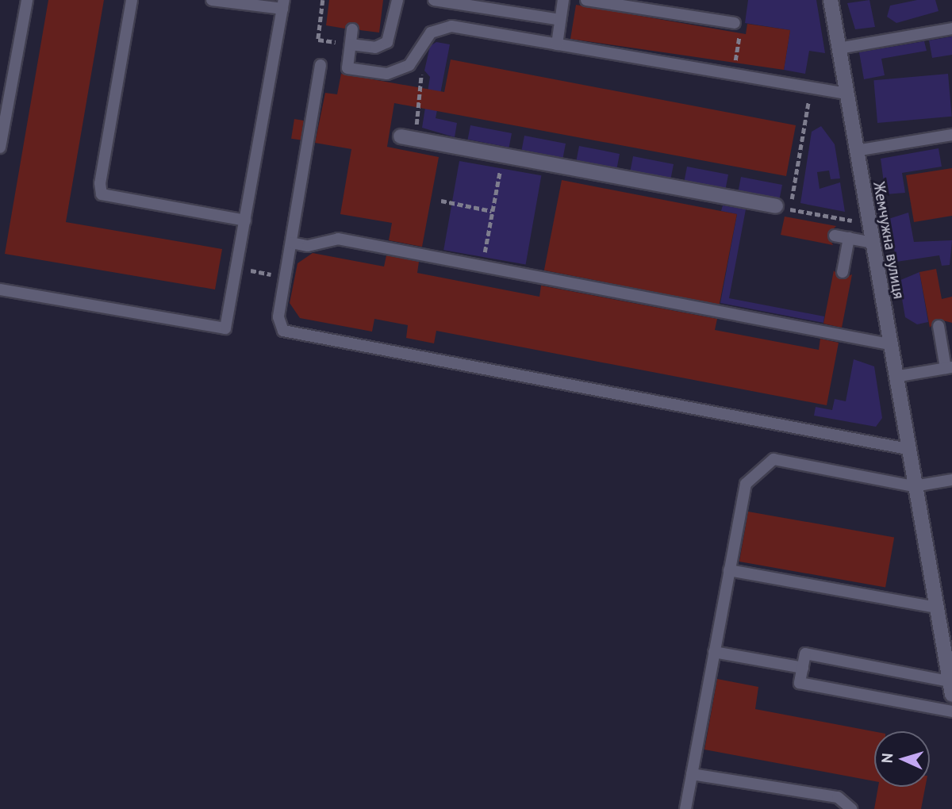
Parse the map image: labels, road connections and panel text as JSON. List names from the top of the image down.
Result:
{
  "streets": {
    "street": ["Жемчужна вулиця"]
  },
  "north": "left"
}
